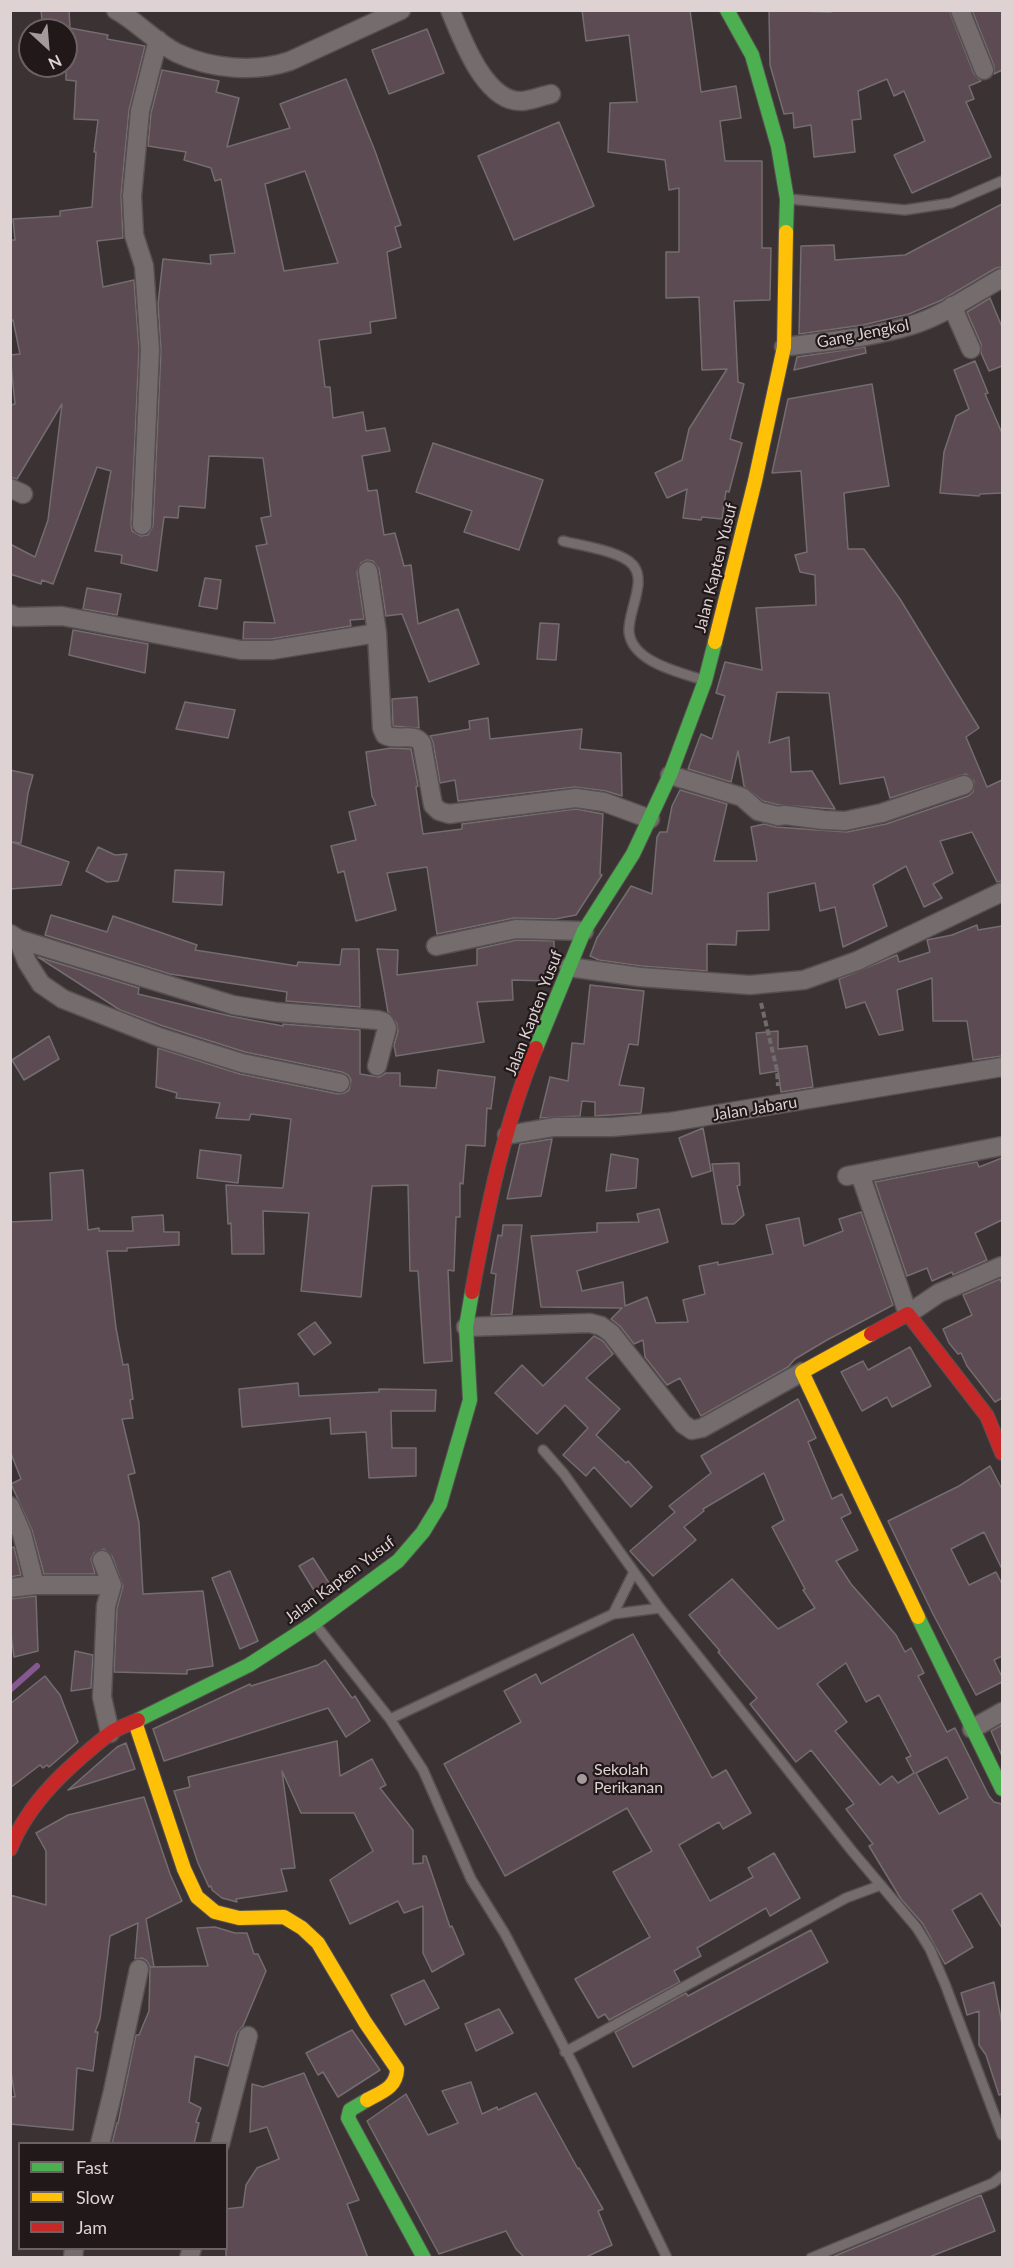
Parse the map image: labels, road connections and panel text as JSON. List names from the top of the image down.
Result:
{
  "streets": {
    "main road": ["Jalan Kapten Yusuf"],
    "street": ["Gang Jengkol", "Jalan Jabaru"]
  },
  "crossings": [
    ["Gang Jengkol", "Jalan Kapten Yusuf"],
    ["Jalan Kapten Yusuf", "Jalan Jabaru"]
  ],
  "places": ["Sekolah Perikanan"],
  "legend": ["Fast", "Slow", "Jam"],
  "north": "bottom right"
}
